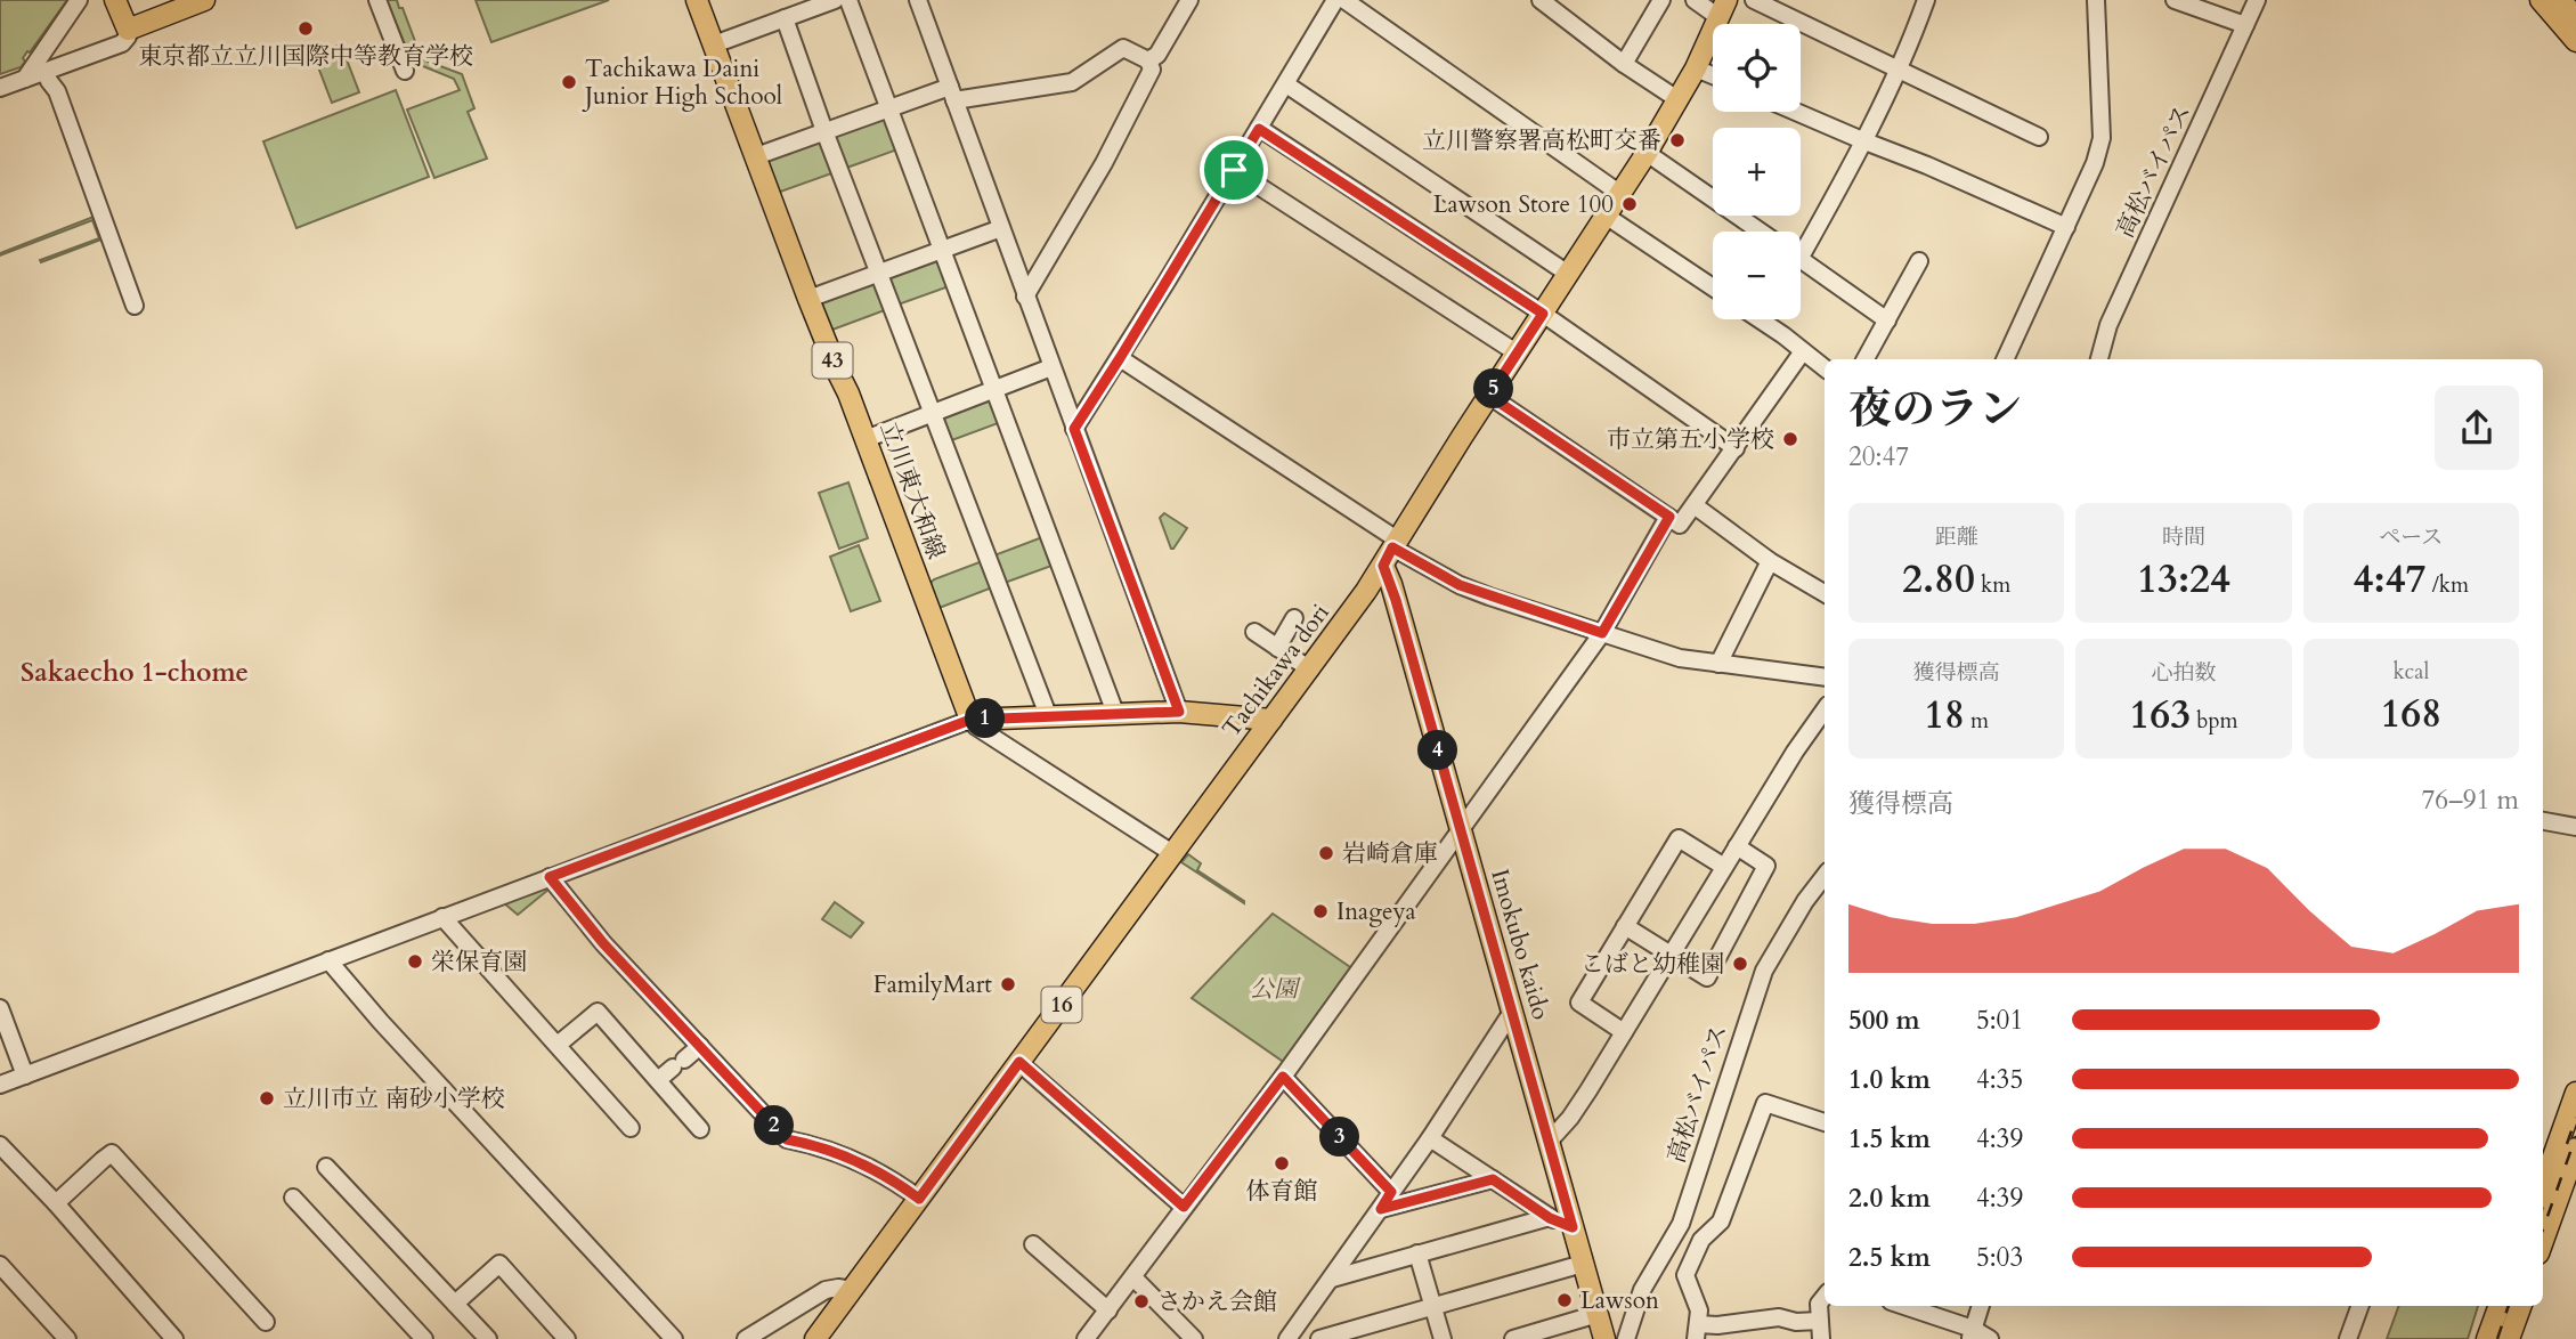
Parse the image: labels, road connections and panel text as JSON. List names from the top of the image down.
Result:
{
  "streets": {
    "main road": [
      "43",
      "立川東大和線",
      "Tachikawa dori",
      "Imokubo kaido",
      "16"
    ],
    "street": ["高松バイパス"]
  },
  "crossings": [
    ["Tachikawa dori", "Imokubo kaido"]
  ],
  "districts": ["Sakaecho 1-chome"],
  "parks": ["公園"],
  "places": [
    "東京都立立川国際中等教育学校",
    "Tachikawa Daini Junior High School",
    "立川警察署高松町交番",
    "Lawson Store 100",
    "市立第五小学校",
    "岩崎倉庫",
    "Inageya",
    "栄保育園",
    "こばと幼稚園",
    "FamilyMart",
    "立川市立 南砂小学校",
    "体育館",
    "Lawson",
    "さかえ会館"
  ],
  "page": {
    "map_buttons": ["+", "−"],
    "heading": ["夜のラン", "20:47"],
    "pins": [
      "5",
      "1",
      "4",
      "2",
      "3"
    ],
    "stats": [
      ["距離", "2.80 km"],
      ["時間", "13:24"],
      ["ペース", "4:47 /km"],
      ["獲得標高", "18 m"],
      ["心拍数", "163 bpm"],
      ["kcal", "168"]
    ],
    "chart": ["獲得標高", "76–91 m"],
    "list": [
      {
        "name": "500 m",
        "note": "5:01"
      },
      {
        "name": "1.0 km",
        "note": "4:35"
      },
      {
        "name": "1.5 km",
        "note": "4:39"
      },
      {
        "name": "2.0 km",
        "note": "4:39"
      },
      {
        "name": "2.5 km",
        "note": "5:03"
      }
    ]
  }
}
